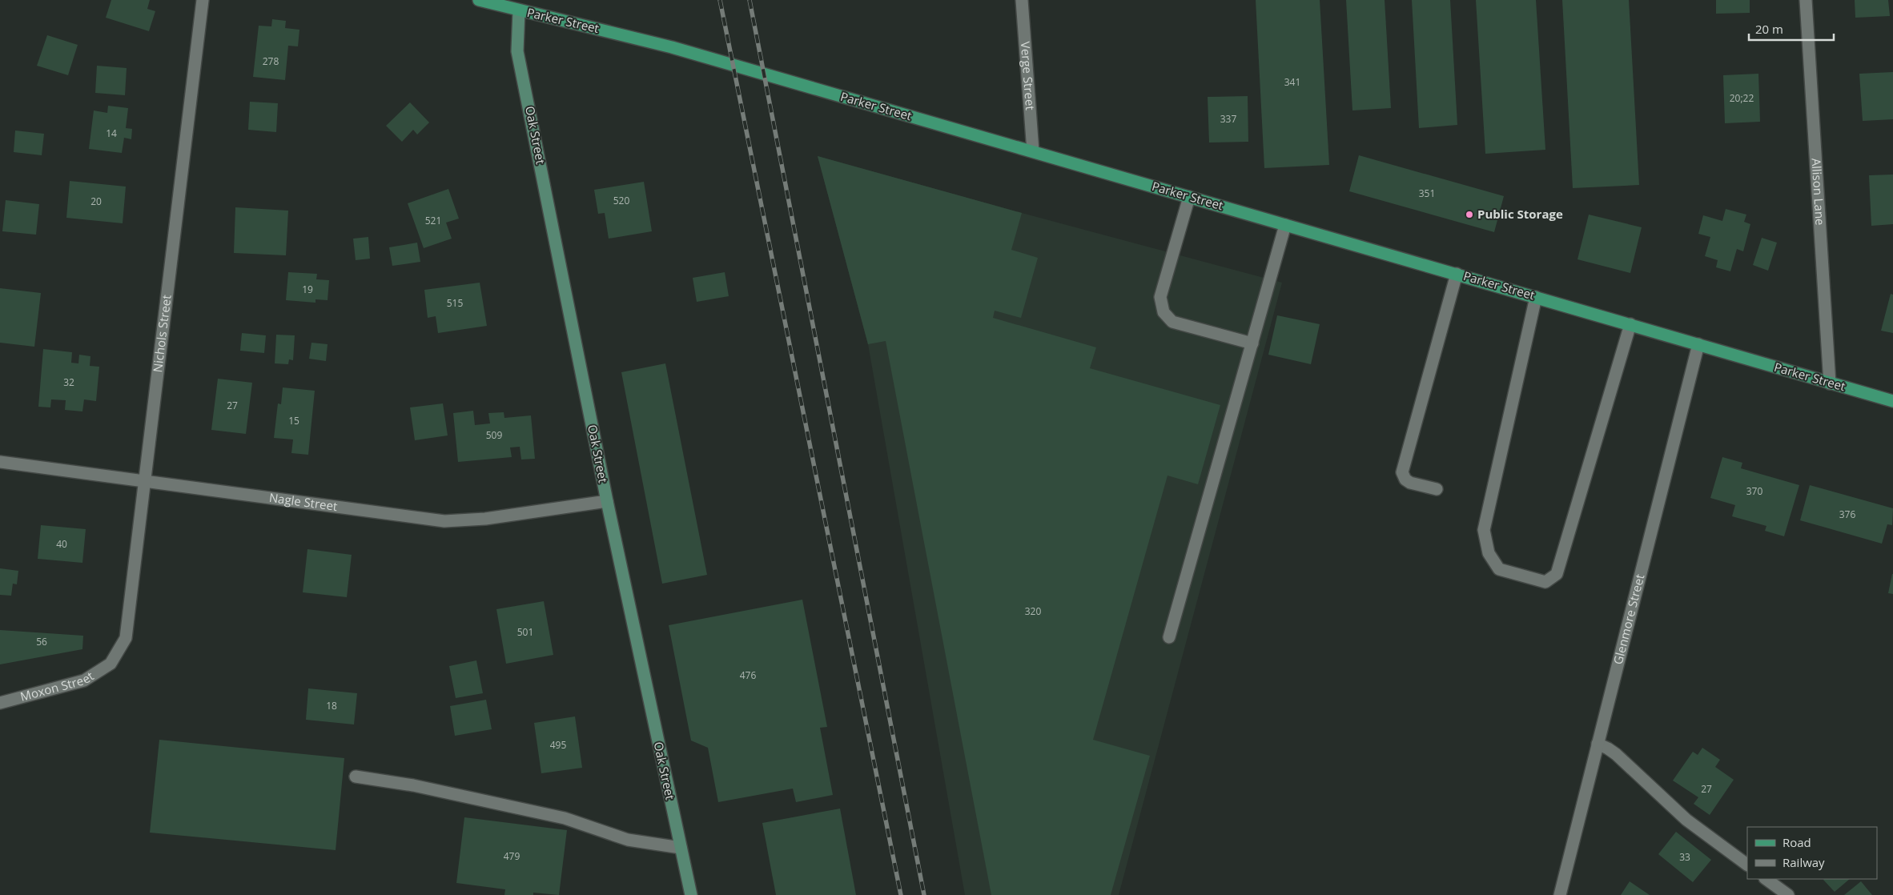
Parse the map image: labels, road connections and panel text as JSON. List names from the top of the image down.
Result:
{
  "streets": {
    "main road": ["Parker Street"],
    "street": [
      "Verge Street",
      "Oak Street",
      "Allison Lane",
      "Nichols Street",
      "Nagle Street",
      "Glenmore Street",
      "Moxon Street"
    ]
  },
  "crossings": [
    ["Parker Street", "Verge Street"],
    ["Parker Street", "Oak Street"],
    ["Parker Street", "Allison Lane"],
    ["Parker Street", "Glenmore Street"],
    ["Oak Street", "Nagle Street"],
    ["Nichols Street", "Nagle Street"],
    ["Nichols Street", "Moxon Street"]
  ],
  "places": ["Public Storage"],
  "house_numbers": [
    "278",
    "341",
    "20;22",
    "337",
    "14",
    "351",
    "520",
    "20",
    "521",
    "19",
    "515",
    "32",
    "27",
    "15",
    "509",
    "370",
    "376",
    "40",
    "320",
    "501",
    "56",
    "476",
    "18",
    "495",
    "27",
    "479",
    "33"
  ],
  "legend": ["Road", "Railway"],
  "scale_bar": "20 m"
}
